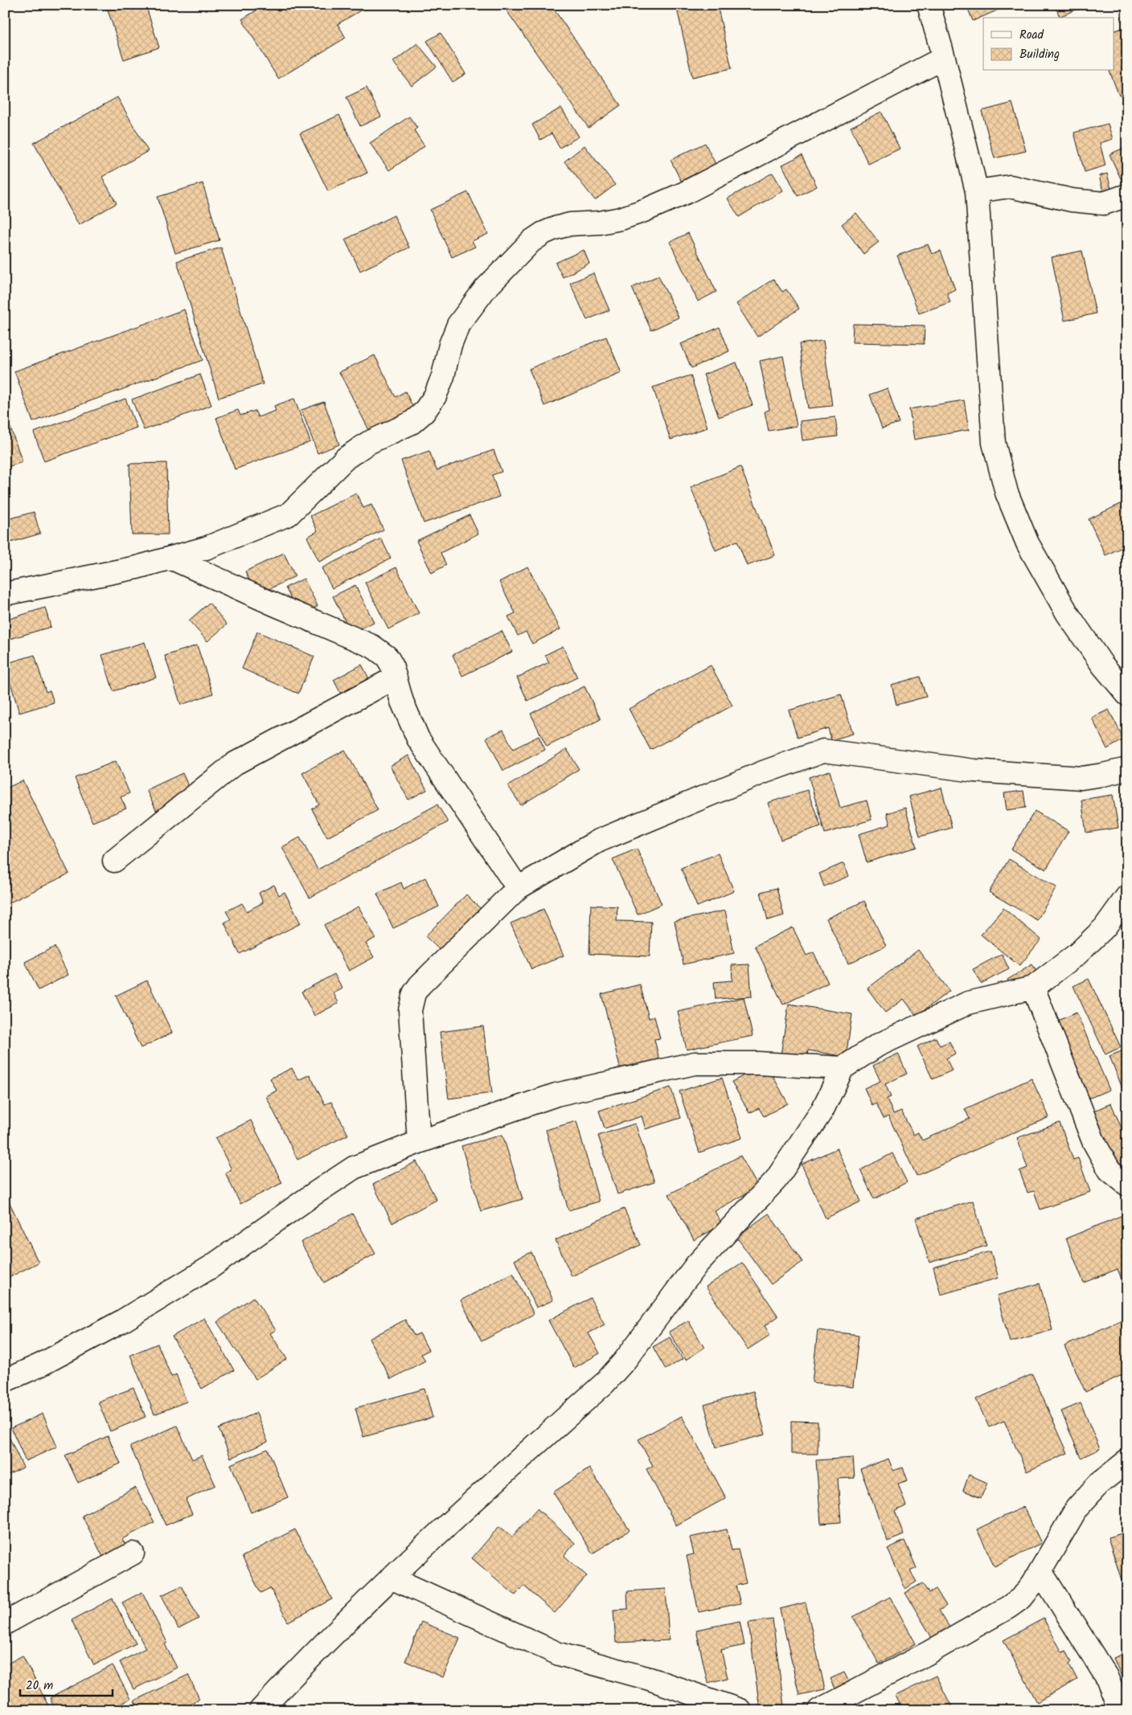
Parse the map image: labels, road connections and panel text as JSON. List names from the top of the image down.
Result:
{
  "legend": ["Road", "Building"],
  "scale_bar": "20 m"
}
